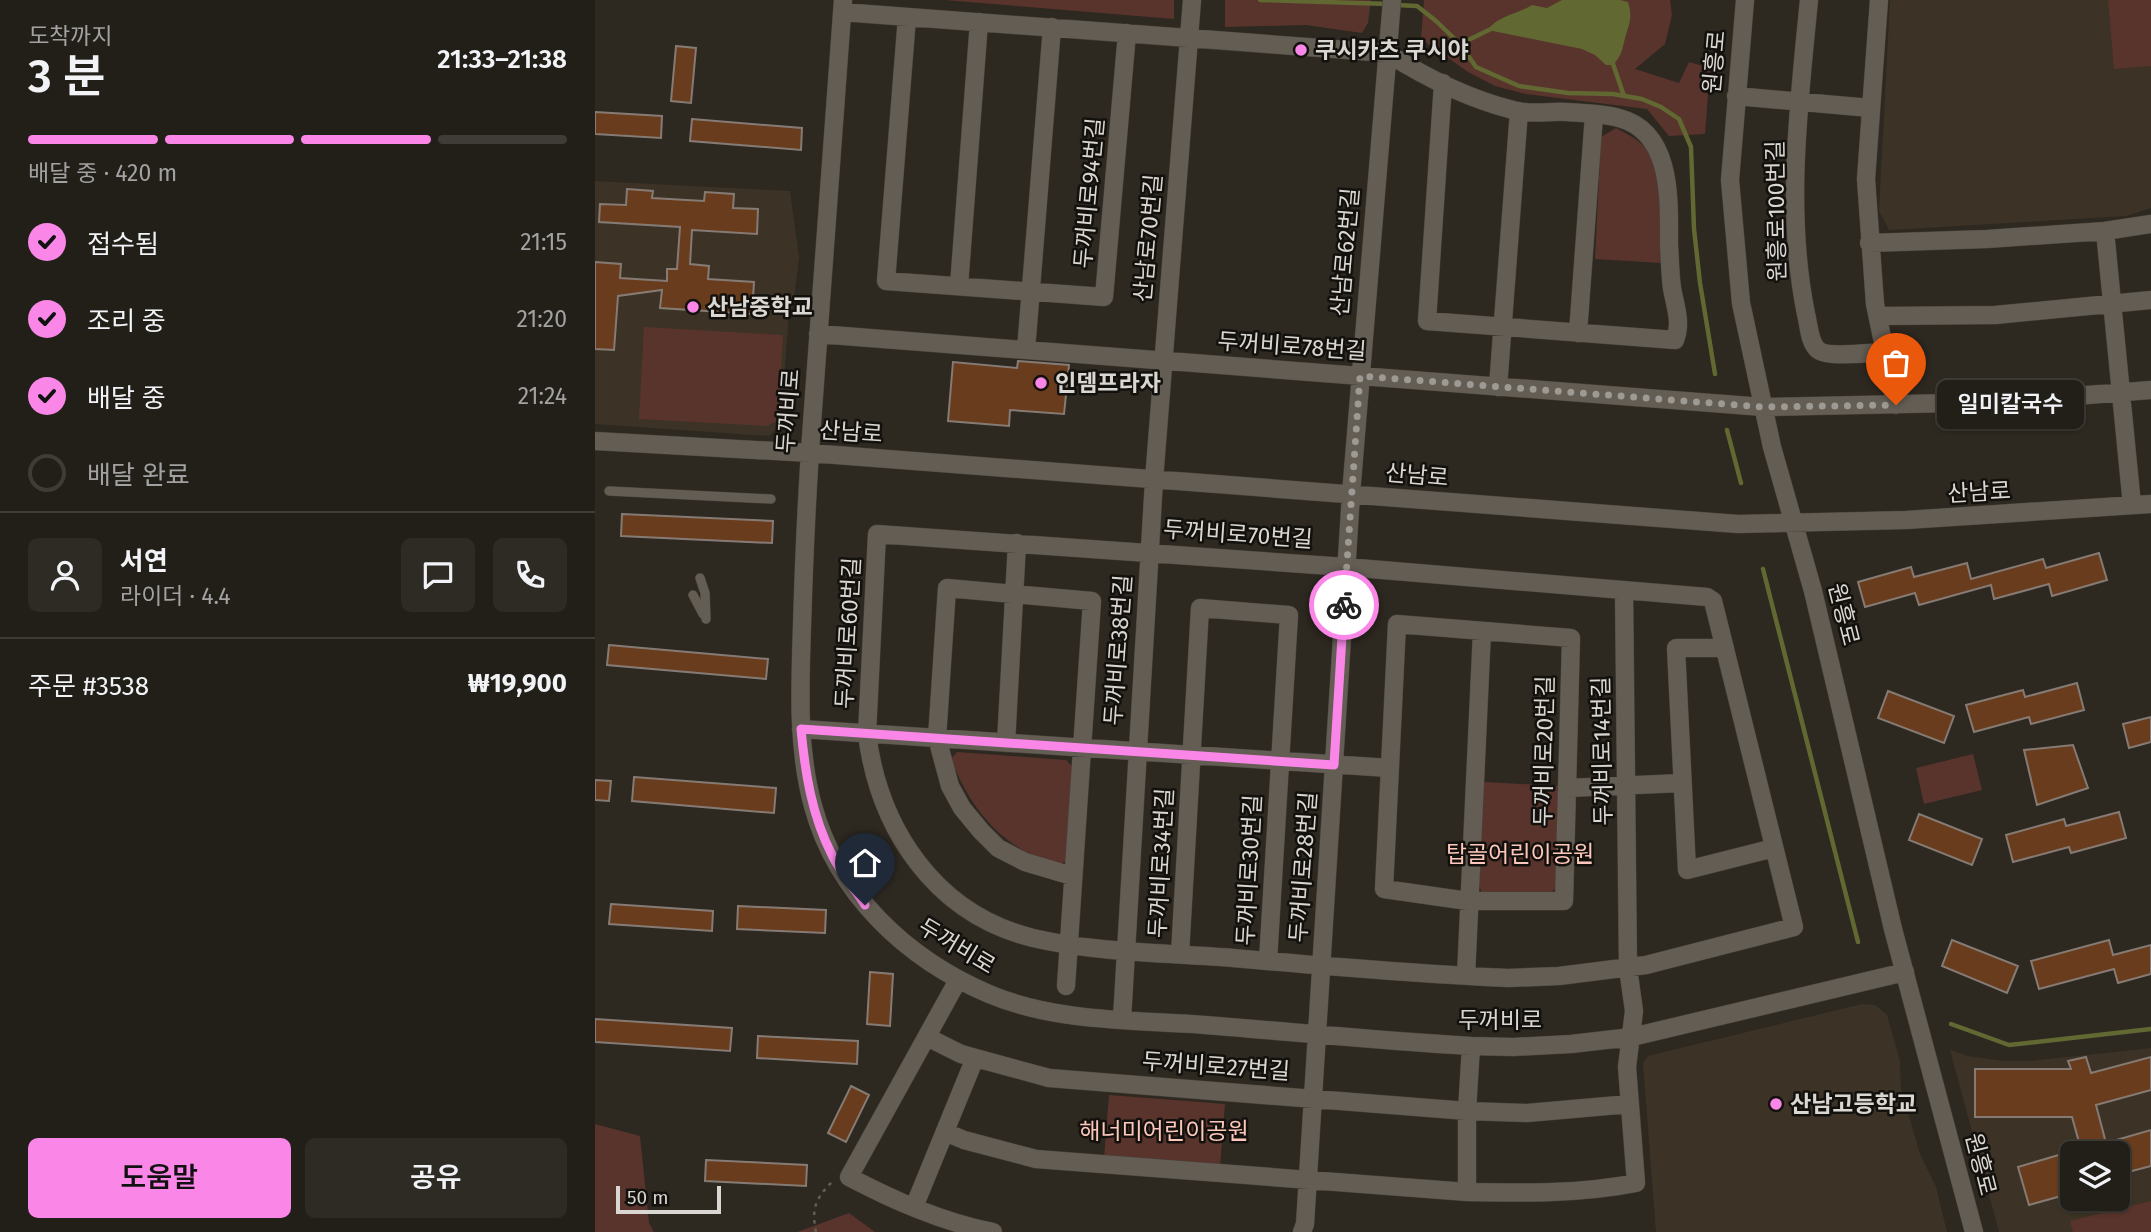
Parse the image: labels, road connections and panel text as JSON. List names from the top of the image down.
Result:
{
  "streets": {
    "street": [
      "원흥로",
      "두꺼비로94번길",
      "원흥로100번길",
      "산남로70번길",
      "산남로62번길",
      "두꺼비로78번길",
      "두꺼비로",
      "산남로",
      "두꺼비로70번길",
      "두꺼비로60번길",
      "두꺼비로38번길",
      "두꺼비로20번길",
      "두꺼비로14번길",
      "두꺼비로34번길",
      "두꺼비로28번길",
      "두꺼비로30번길",
      "두꺼비로27번길"
    ]
  },
  "crossings": [
    ["원흥로", "두꺼비로78번길"],
    ["원흥로", "두꺼비로"],
    ["원흥로", "산남로"],
    ["산남로70번길", "두꺼비로78번길"],
    ["산남로70번길", "산남로"],
    ["산남로70번길", "두꺼비로38번길"],
    ["산남로62번길", "두꺼비로78번길"],
    ["산남로62번길", "산남로"],
    ["산남로62번길", "두꺼비로28번길"],
    ["두꺼비로78번길", "두꺼비로"],
    ["두꺼비로", "산남로"],
    ["두꺼비로", "두꺼비로60번길"],
    ["두꺼비로", "두꺼비로38번길"],
    ["두꺼비로", "두꺼비로14번길"],
    ["두꺼비로", "두꺼비로28번길"],
    ["두꺼비로", "두꺼비로27번길"],
    ["산남로", "두꺼비로38번길"],
    ["산남로", "두꺼비로28번길"],
    ["두꺼비로70번길", "두꺼비로60번길"],
    ["두꺼비로70번길", "두꺼비로38번길"],
    ["두꺼비로70번길", "두꺼비로14번길"],
    ["두꺼비로70번길", "두꺼비로28번길"],
    ["두꺼비로60번길", "두꺼비로38번길"],
    ["두꺼비로60번길", "두꺼비로20번길"],
    ["두꺼비로60번길", "두꺼비로34번길"],
    ["두꺼비로60번길", "두꺼비로28번길"],
    ["두꺼비로60번길", "두꺼비로30번길"],
    ["두꺼비로14번길", "두꺼비로27번길"],
    ["두꺼비로34번길", "두꺼비로30번길"],
    ["두꺼비로28번길", "두꺼비로27번길"]
  ],
  "parks": ["탑골어린이공원", "해너미어린이공원"],
  "places": [
    "쿠시카츠 쿠시야",
    "산남중학교",
    "인뎀프라자",
    "일미칼국수",
    "산남고등학교"
  ],
  "scale_bar": "50 m",
  "page": {
    "heading": ["3 분", "도착까지", "21:33–21:38"],
    "panel": [
      "서연",
      "라이더 · 4.4",
      "주문 #3538",
      "₩19,900"
    ],
    "bar": "배달 중 · 420 m",
    "list": [
      ["접수됨", "21:15"],
      ["조리 중", "21:20"],
      ["배달 중", "21:24"],
      "배달 완료"
    ],
    "bubble": "일미칼국수",
    "buttons": ["도움말", "공유"],
    "scale": "50 m"
  }
}
